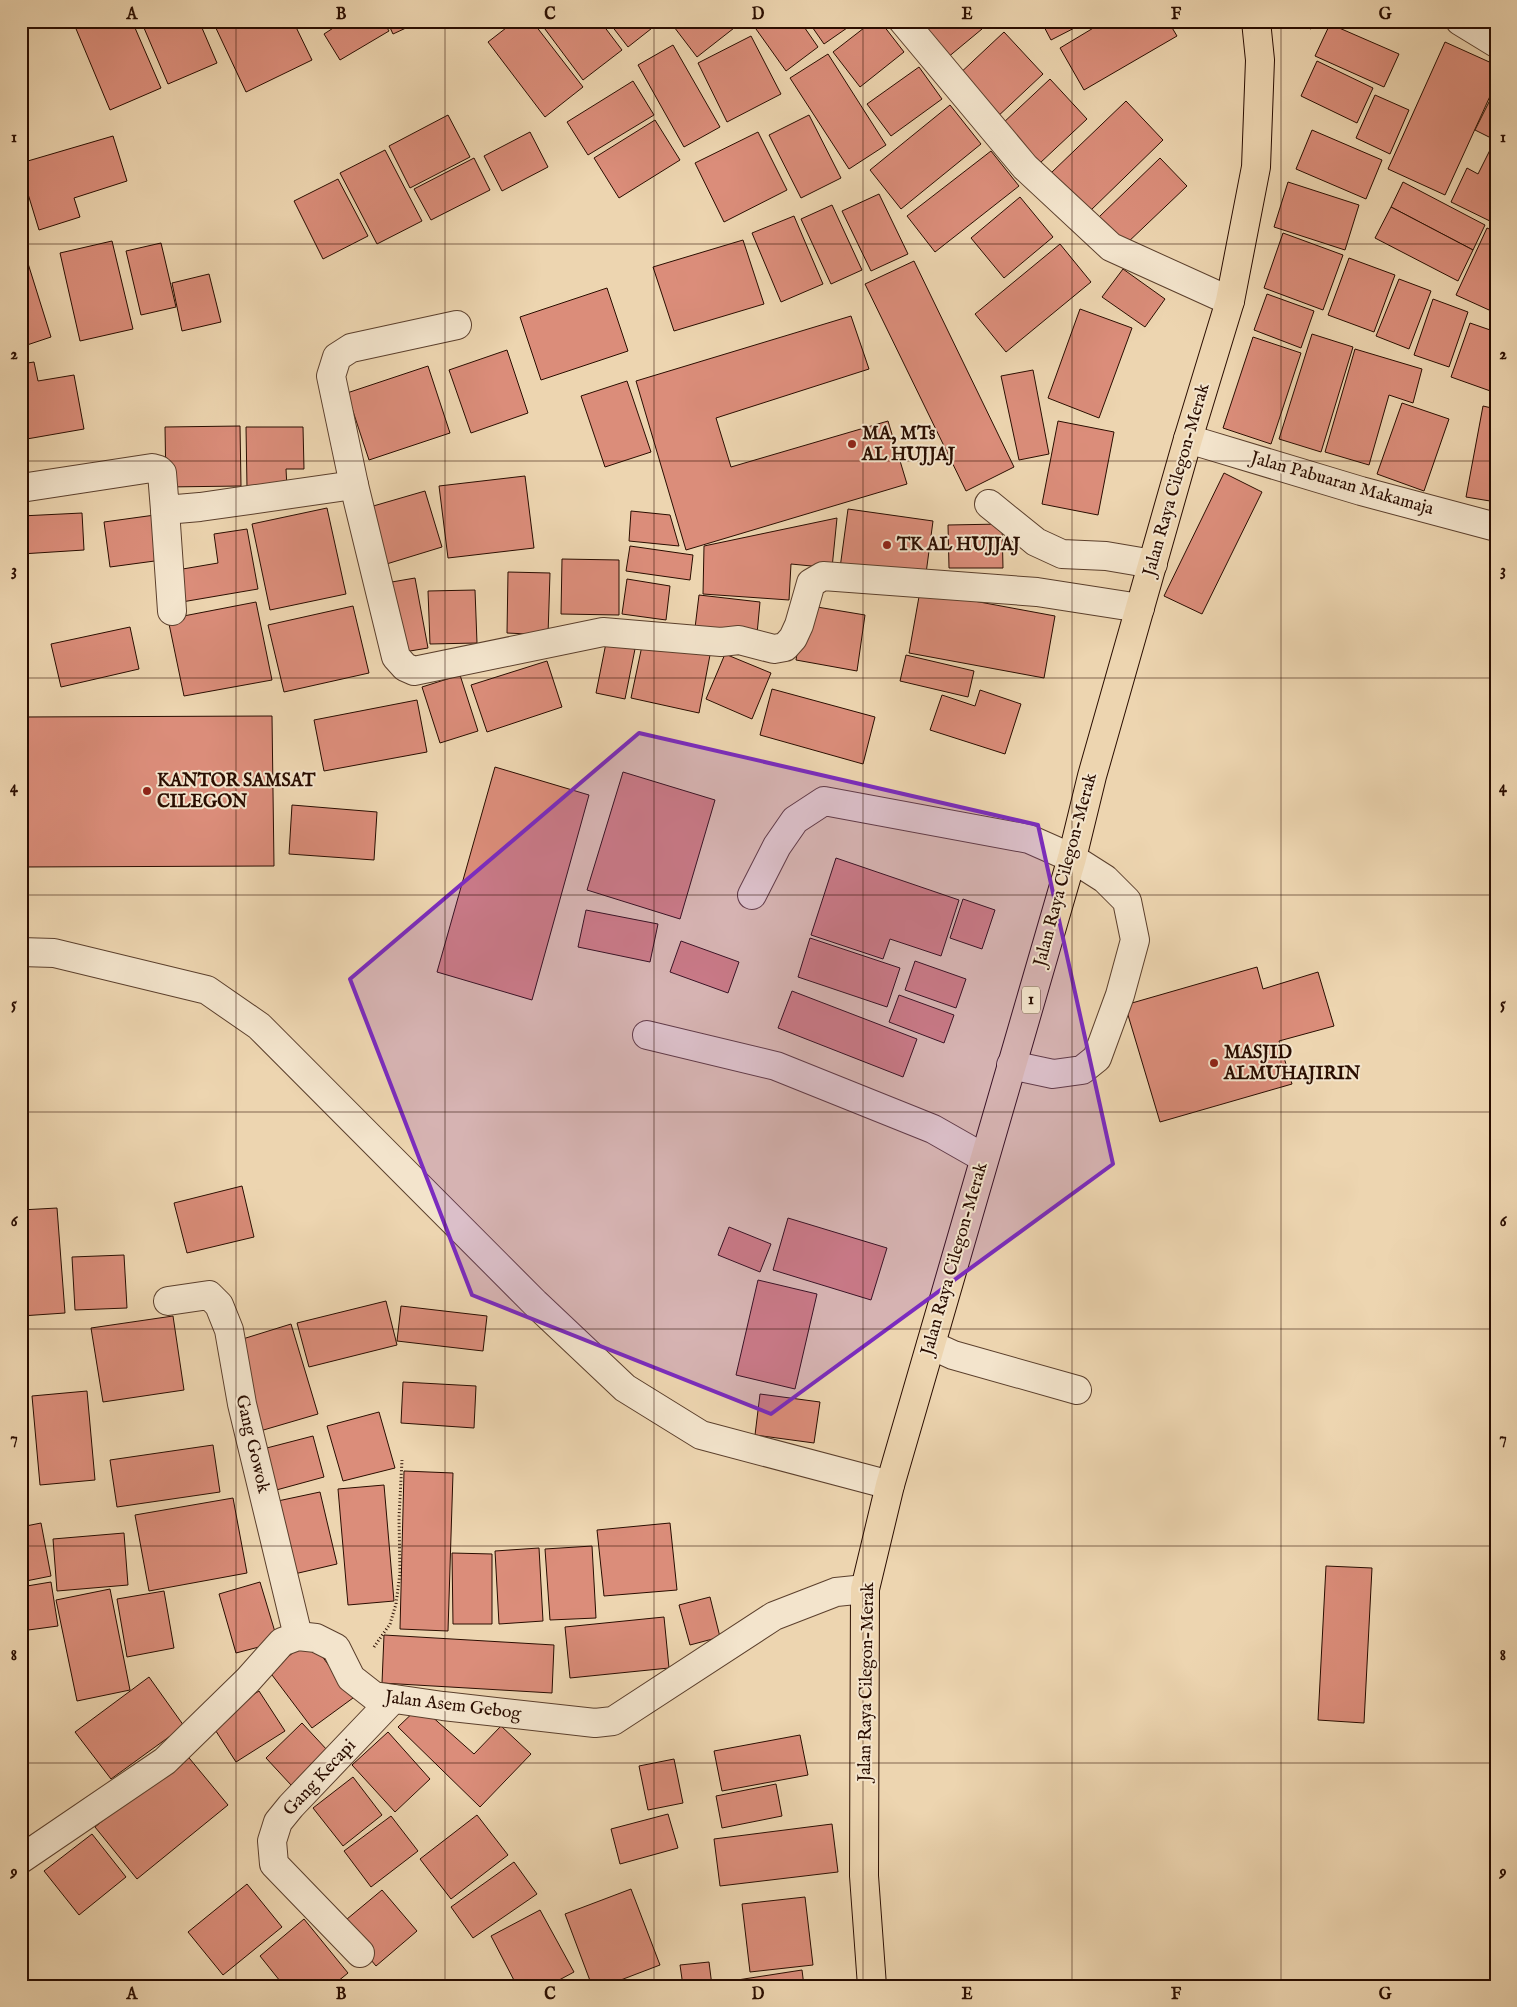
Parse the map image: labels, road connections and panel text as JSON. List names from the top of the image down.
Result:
{
  "streets": {
    "highway": ["Jalan Raya Cilegon-Merak", "1"],
    "street": [
      "Jalan Pabuaran Makamaja",
      "Gang Gowok",
      "Jalan Asem Gebog",
      "Gang Kecapi"
    ]
  },
  "crossings": [
    ["Jalan Raya Cilegon-Merak", "Jalan Pabuaran Makamaja"],
    ["Jalan Raya Cilegon-Merak", "Jalan Asem Gebog"],
    ["Gang Gowok", "Jalan Asem Gebog"],
    ["Jalan Asem Gebog", "Gang Kecapi"]
  ],
  "places": [
    "MA, MTs AL HUJJAJ",
    "TK AL HUJJAJ",
    "KANTOR SAMSAT CILEGON",
    "MASJID ALMUHAJIRIN"
  ],
  "grid": {
    "columns": [
      "A",
      "B",
      "C",
      "D",
      "E",
      "F",
      "G"
    ],
    "rows": [
      "1",
      "2",
      "3",
      "4",
      "5",
      "6",
      "7",
      "8",
      "9"
    ]
  }
}
